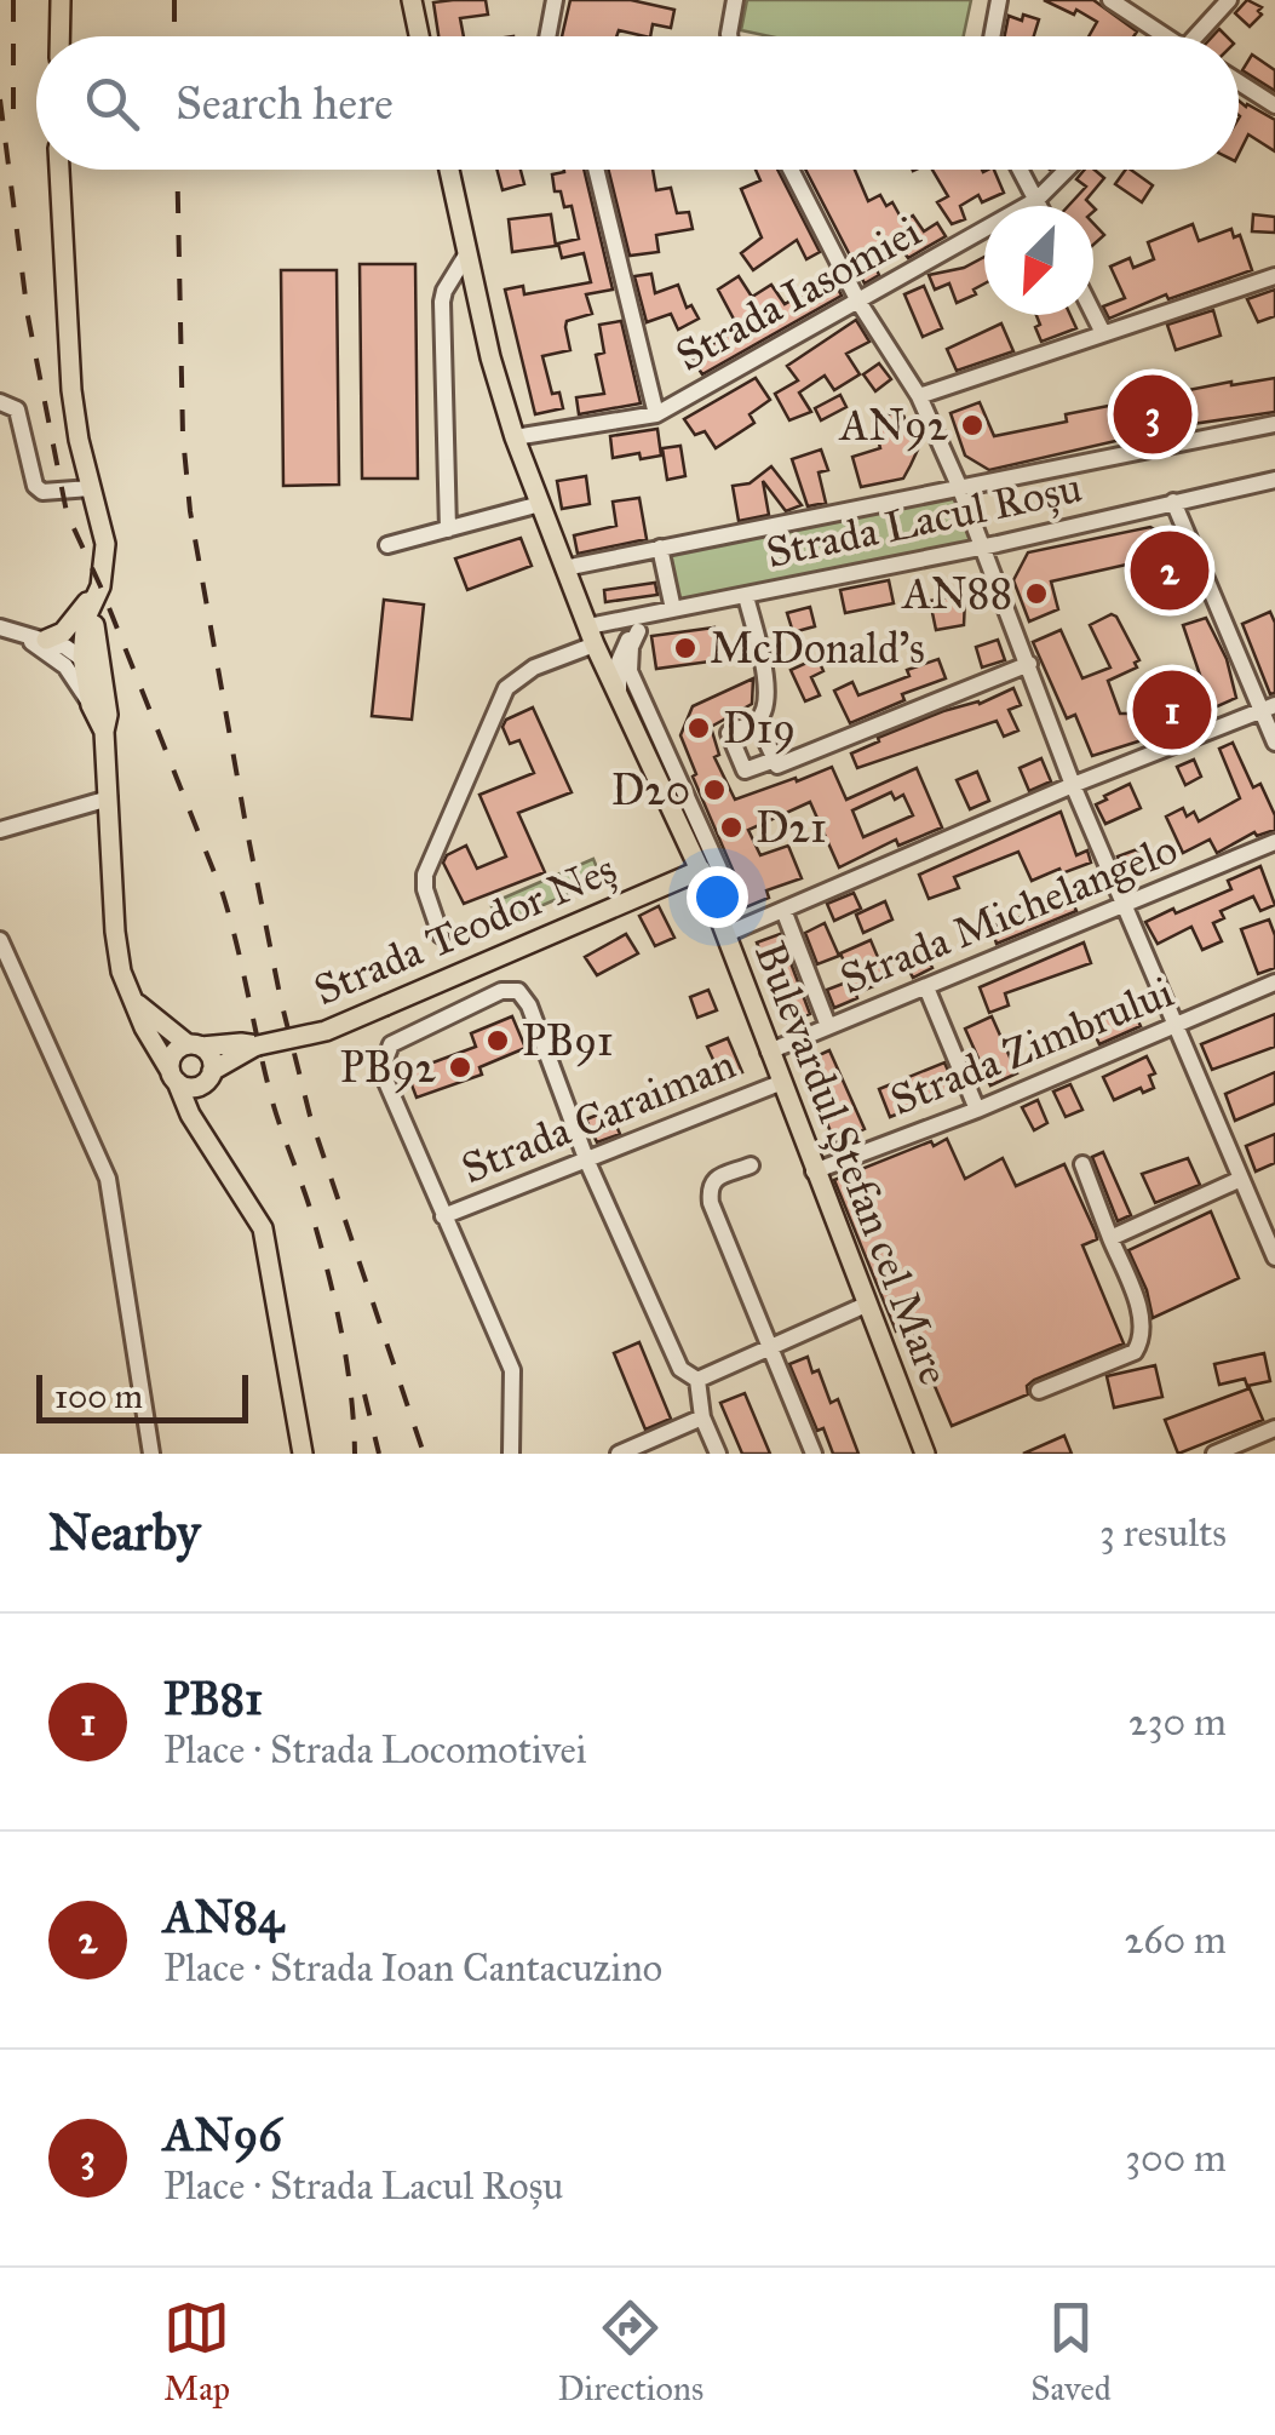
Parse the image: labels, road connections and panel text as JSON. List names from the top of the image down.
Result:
{
  "streets": {
    "main road": ["Strada Teodor Neș", "Bulevardul Ștefan cel Mare"],
    "street": [
      "Strada Iasomiei",
      "Strada Lacul Roșu",
      "Strada Michelangelo",
      "Strada Zimbrului",
      "Strada Caraiman"
    ]
  },
  "crossings": [
    ["Strada Iasomiei", "Bulevardul Ștefan cel Mare"],
    ["Strada Lacul Roșu", "Bulevardul Ștefan cel Mare"],
    ["Strada Michelangelo", "Bulevardul Ștefan cel Mare"],
    ["Strada Teodor Neș", "Bulevardul Ștefan cel Mare"],
    ["Strada Zimbrului", "Bulevardul Ștefan cel Mare"],
    ["Strada Caraiman", "Bulevardul Ștefan cel Mare"]
  ],
  "places": [
    "AN92",
    "AN88",
    "McDonald's",
    "D19",
    "D20",
    "D21",
    "PB91",
    "PB92"
  ],
  "scale_bar": "100 m",
  "north": "bottom left",
  "page": {
    "search": "Search here",
    "pins": ["3", "2", "1"],
    "scale": "100 m",
    "heading": ["Nearby", "3 results"],
    "list": [
      {
        "mark": "1",
        "name": "PB81",
        "note": "Place · Strada Locomotivei",
        "value": "230 m"
      },
      {
        "mark": "2",
        "name": "AN84",
        "note": "Place · Strada Ioan Cantacuzino",
        "value": "260 m"
      },
      {
        "mark": "3",
        "name": "AN96",
        "note": "Place · Strada Lacul Roșu",
        "value": "300 m"
      }
    ],
    "nav": ["Map", "Directions", "Saved"]
  }
}
